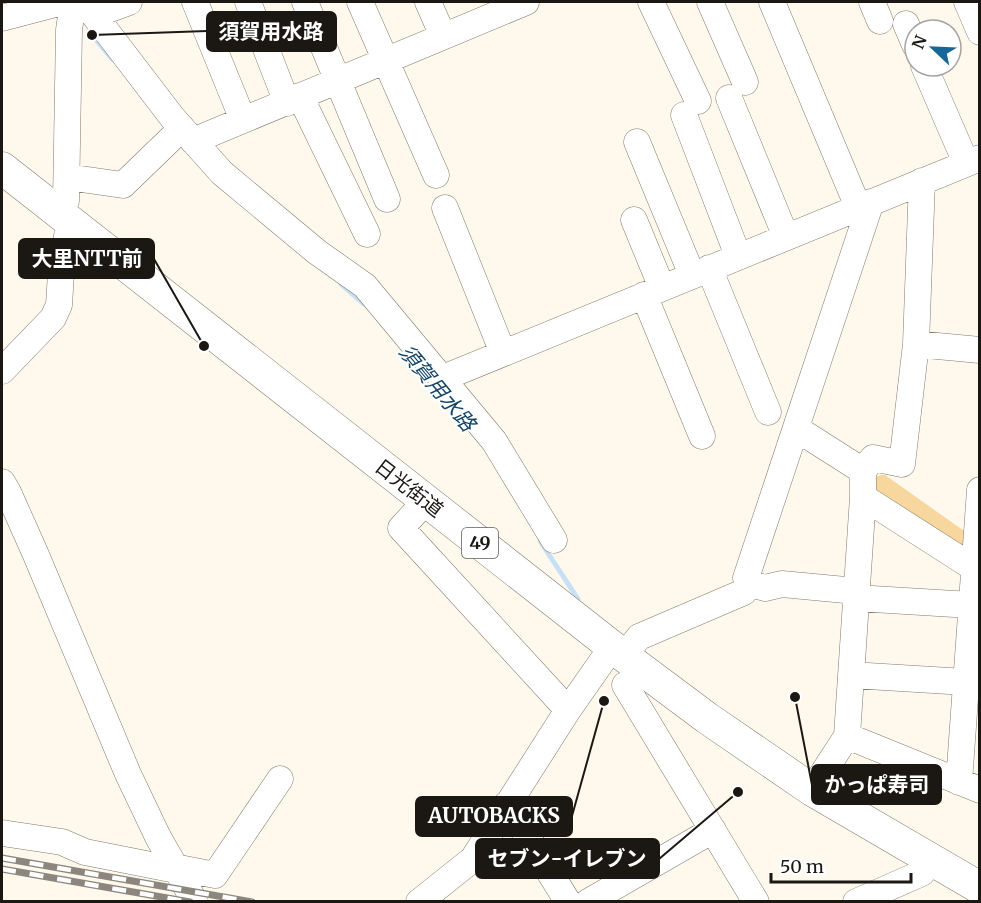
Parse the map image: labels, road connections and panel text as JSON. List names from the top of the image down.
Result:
{
  "streets": {
    "main road": ["日光街道", "49"]
  },
  "water": ["須賀用水路"],
  "places": [
    "須賀用水路",
    "大里NTT前",
    "かっぱ寿司",
    "AUTOBACKS",
    "セブン-イレブン"
  ],
  "scale_bar": "50 m",
  "north": "top left"
}
